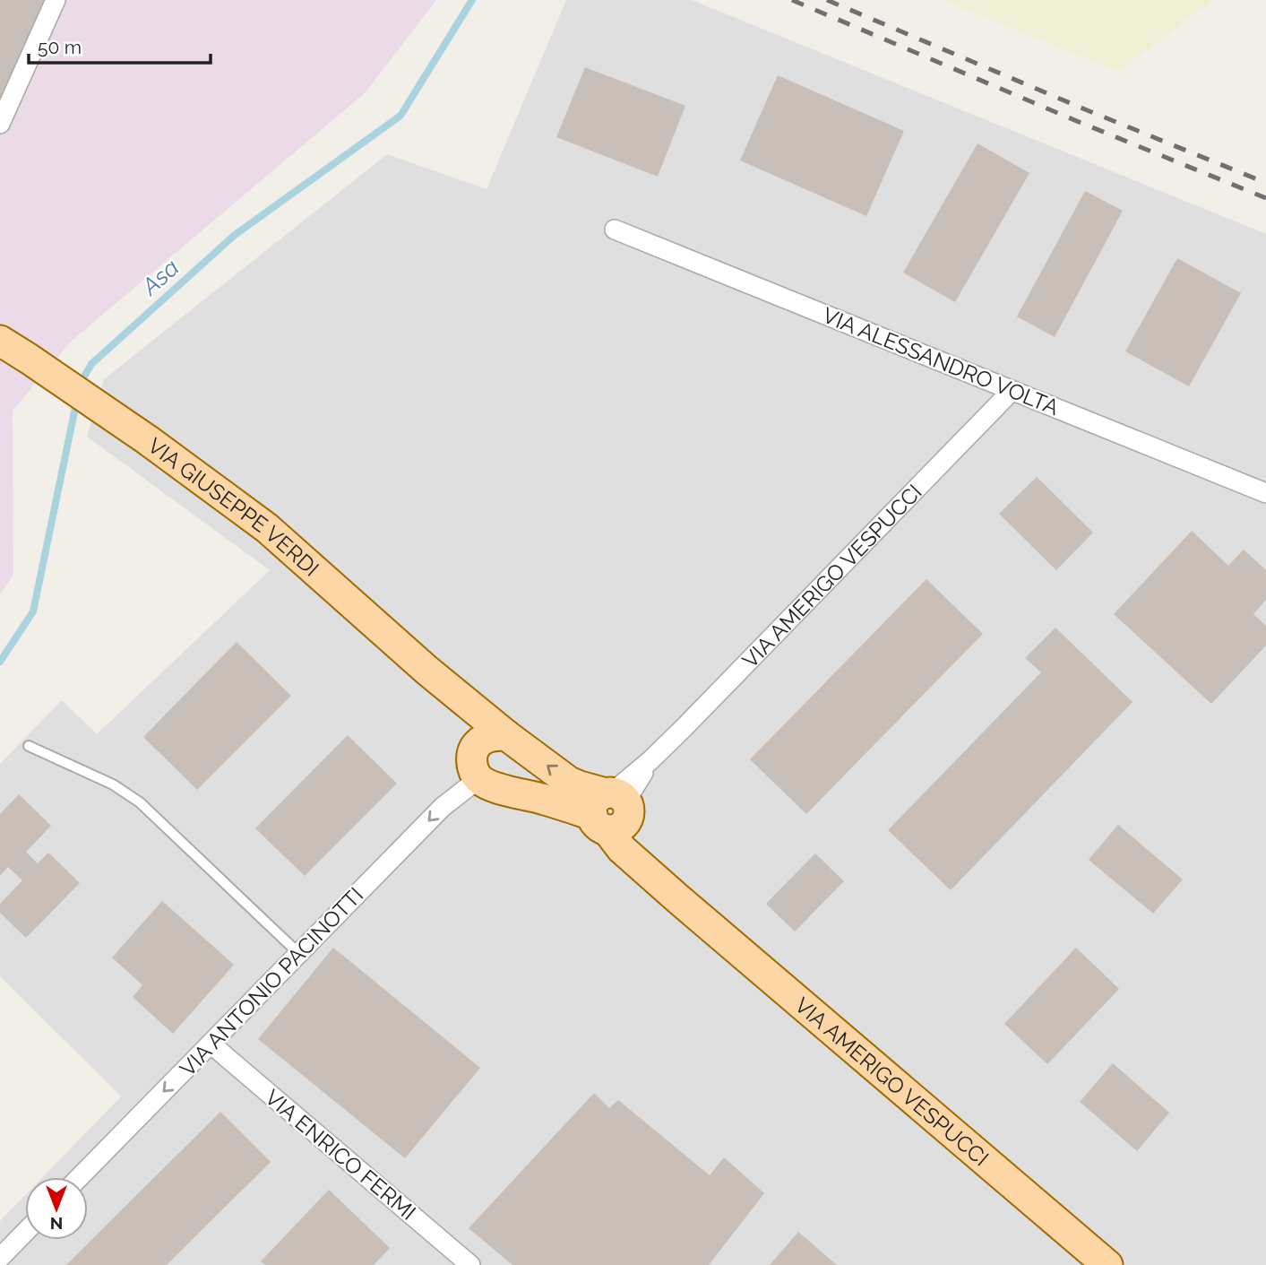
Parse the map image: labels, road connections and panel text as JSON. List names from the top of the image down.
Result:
{
  "streets": {
    "main road": ["VIA GIUSEPPE VERDI", "VIA AMERIGO VESPUCCI"],
    "street": ["VIA ALESSANDRO VOLTA", "VIA ANTONIO PACINOTTI", "VIA ENRICO FERMI"]
  },
  "crossings": [
    ["VIA ALESSANDRO VOLTA", "VIA AMERIGO VESPUCCI"],
    ["VIA GIUSEPPE VERDI", "VIA AMERIGO VESPUCCI"],
    ["VIA GIUSEPPE VERDI", "VIA ANTONIO PACINOTTI"],
    ["VIA ANTONIO PACINOTTI", "VIA ENRICO FERMI"]
  ],
  "one_way": ["VIA ANTONIO PACINOTTI"],
  "water": ["Asa"],
  "scale_bar": "50 m",
  "north": "bottom"
}
